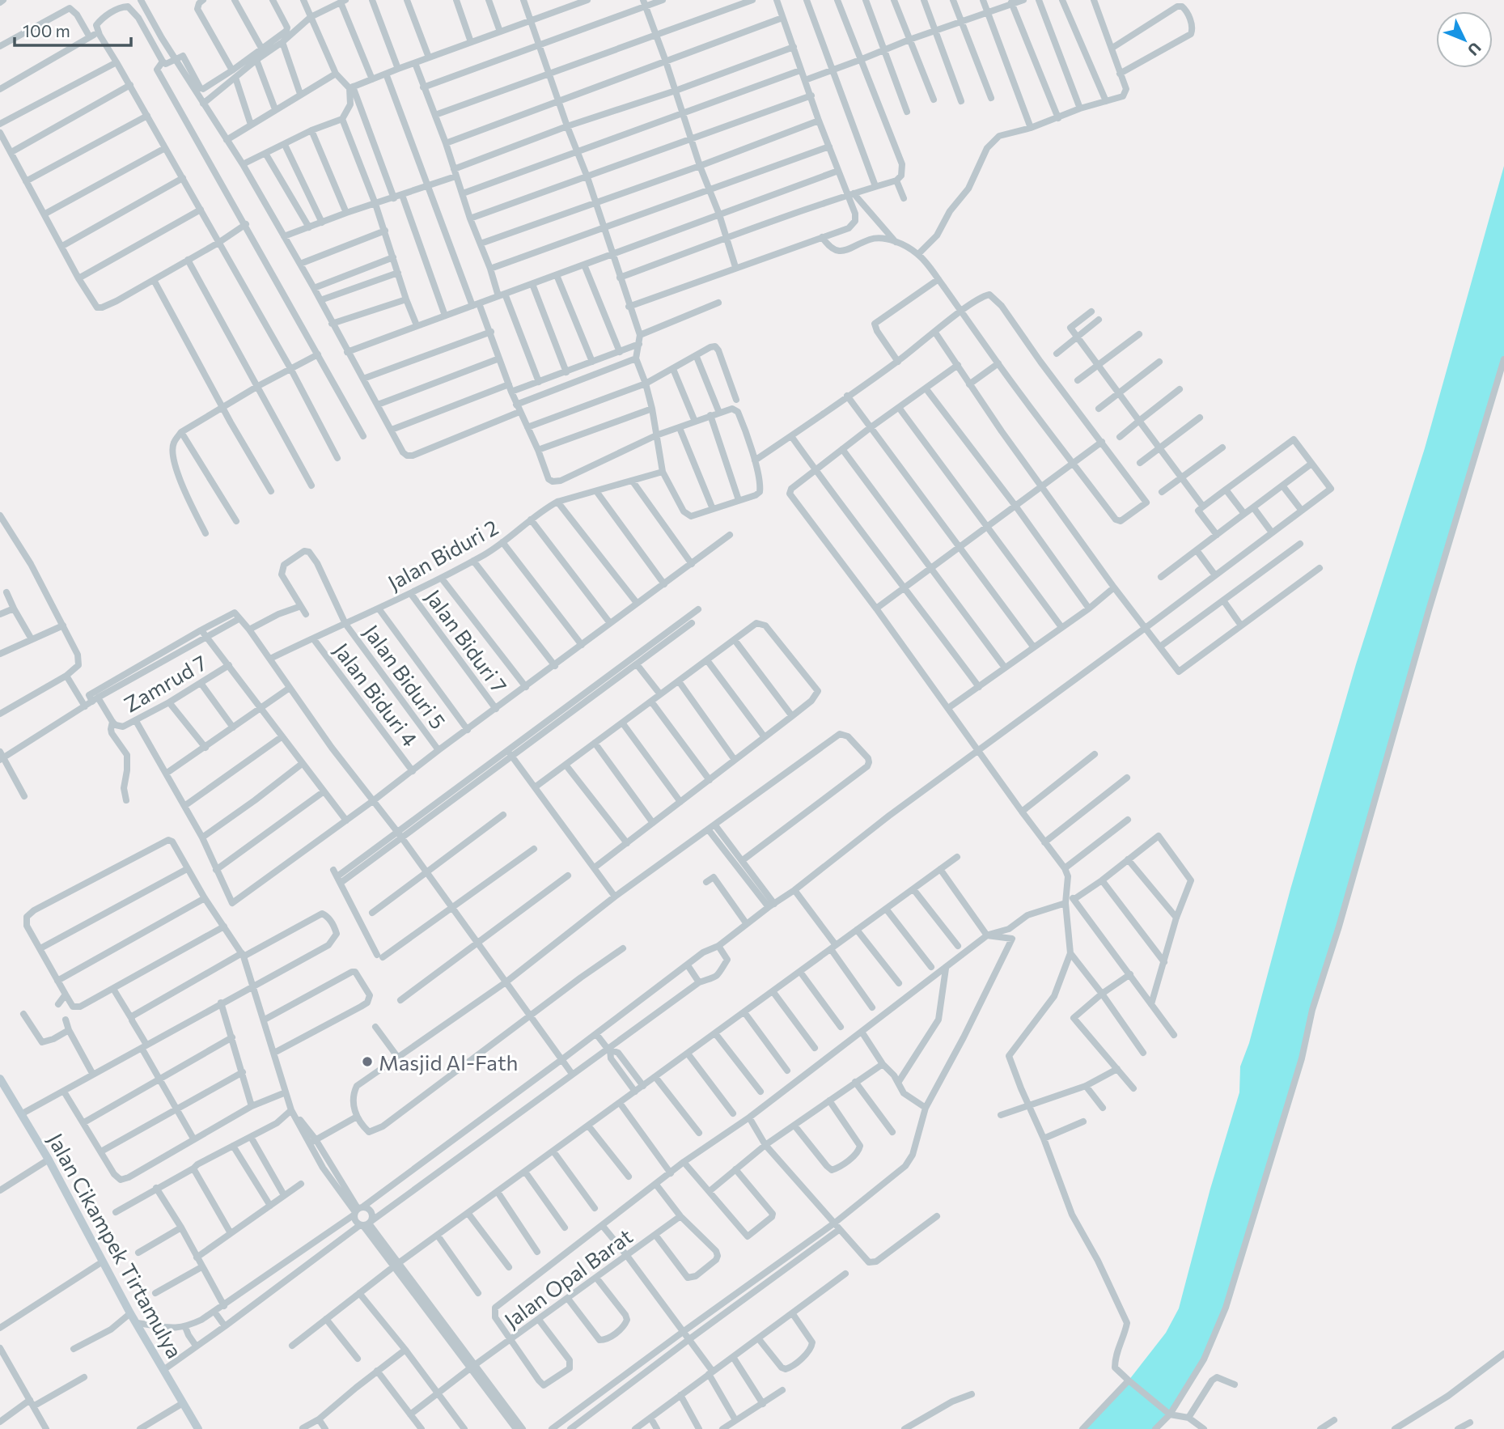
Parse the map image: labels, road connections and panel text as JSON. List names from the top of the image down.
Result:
{
  "streets": {
    "street": [
      "Jalan Biduri 2",
      "Jalan Biduri 7",
      "Jalan Biduri 5",
      "Zamrud 7",
      "Jalan Biduri 4",
      "Jalan Cikampek Tirtamulya",
      "Jalan Opal Barat"
    ]
  },
  "crossings": [
    ["Jalan Biduri 2", "Jalan Biduri 7"],
    ["Jalan Biduri 2", "Jalan Biduri 5"],
    ["Jalan Biduri 2", "Jalan Biduri 4"]
  ],
  "places": ["Masjid Al-Fath"],
  "scale_bar": "100 m",
  "north": "bottom right"
}
